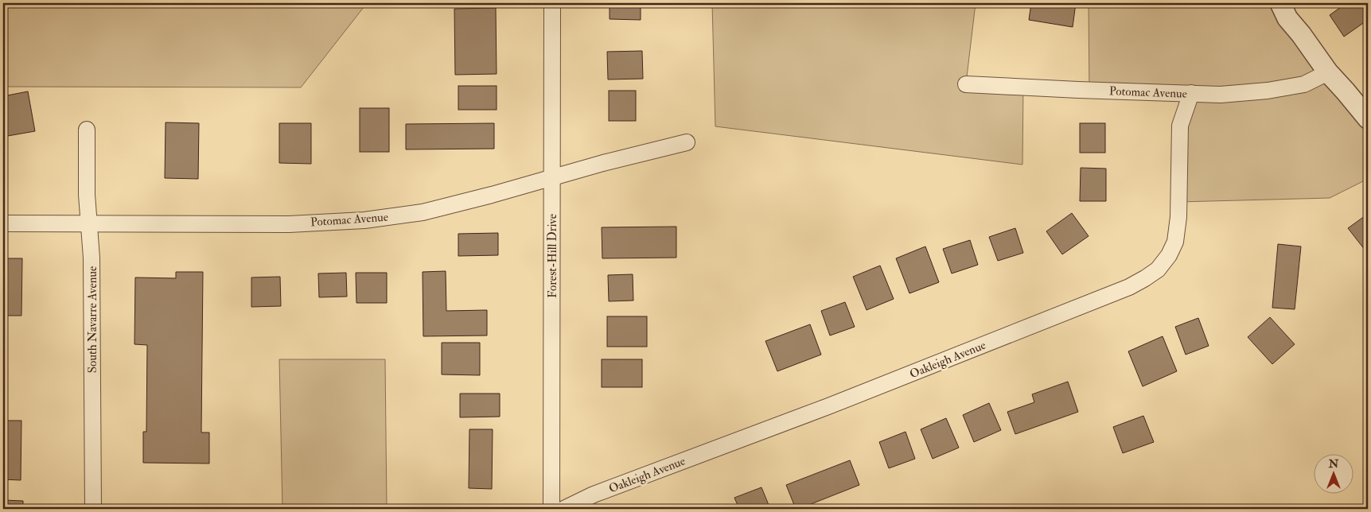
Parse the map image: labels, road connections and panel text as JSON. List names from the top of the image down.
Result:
{
  "streets": {
    "street": [
      "Potomac Avenue",
      "Forest-Hill Drive",
      "South Navarre Avenue",
      "Oakleigh Avenue"
    ]
  },
  "crossings": [
    ["Potomac Avenue", "Forest-Hill Drive"],
    ["Potomac Avenue", "South Navarre Avenue"],
    ["Potomac Avenue", "Oakleigh Avenue"]
  ],
  "north": "top"
}
